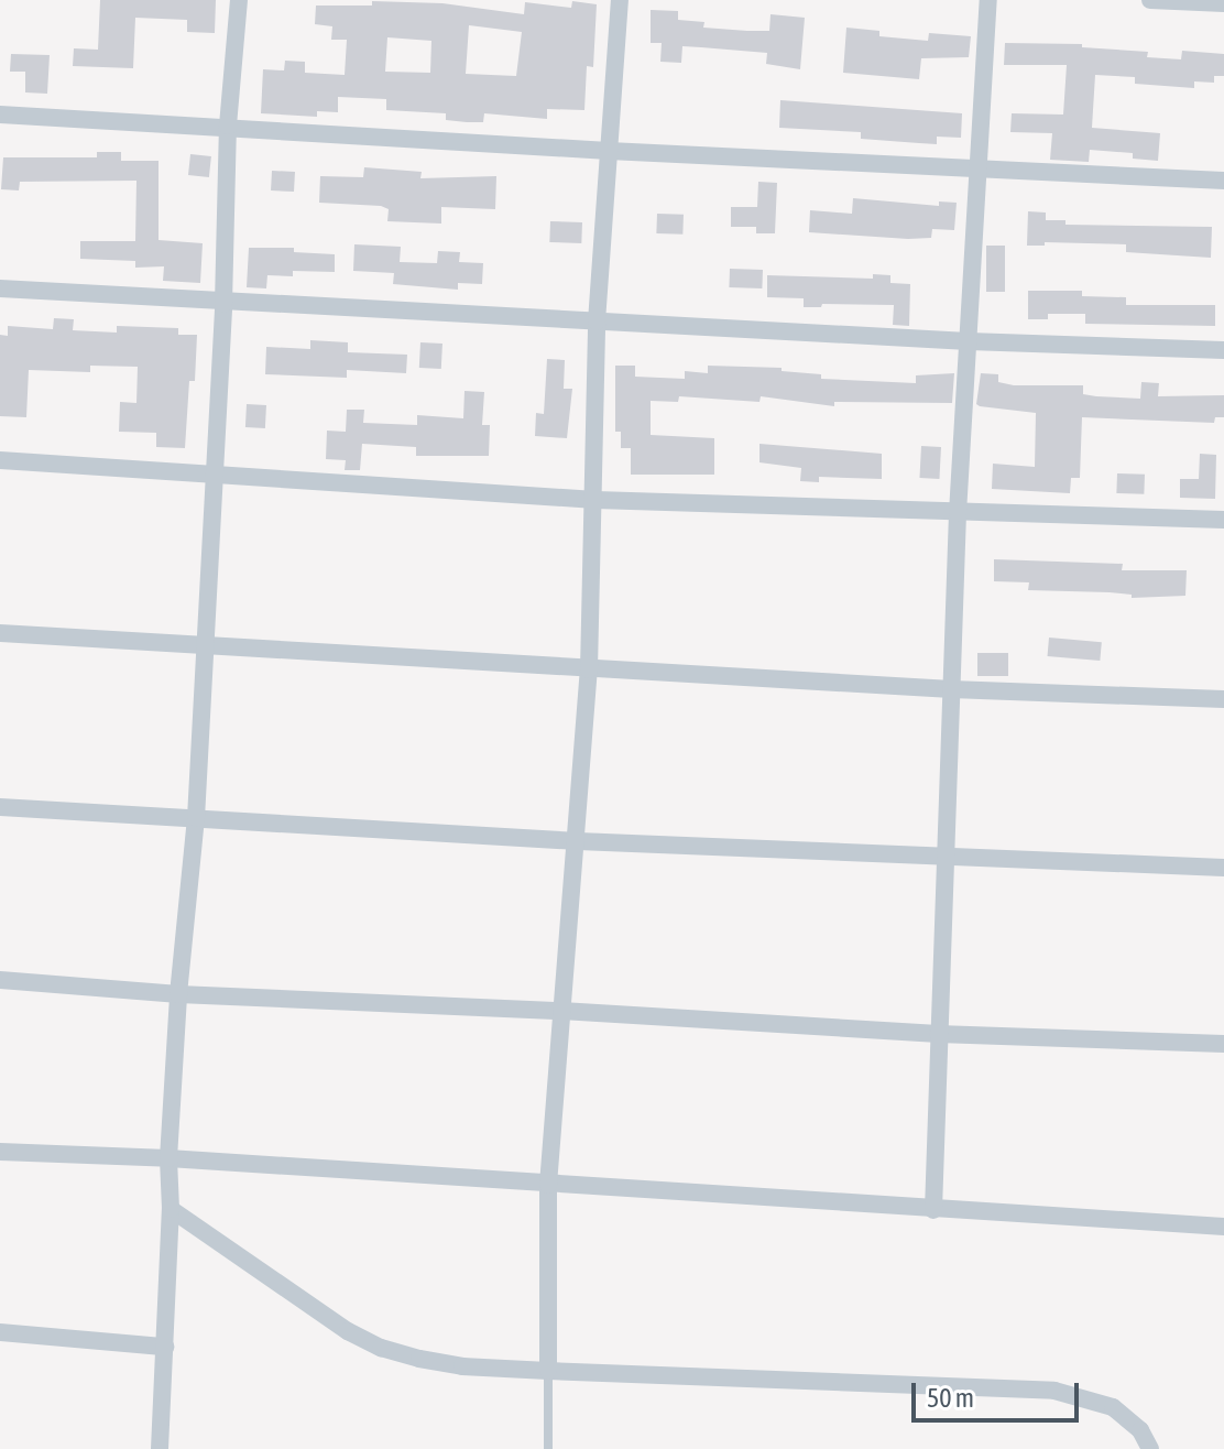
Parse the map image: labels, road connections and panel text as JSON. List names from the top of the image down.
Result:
{
  "scale_bar": "50 m"
}
